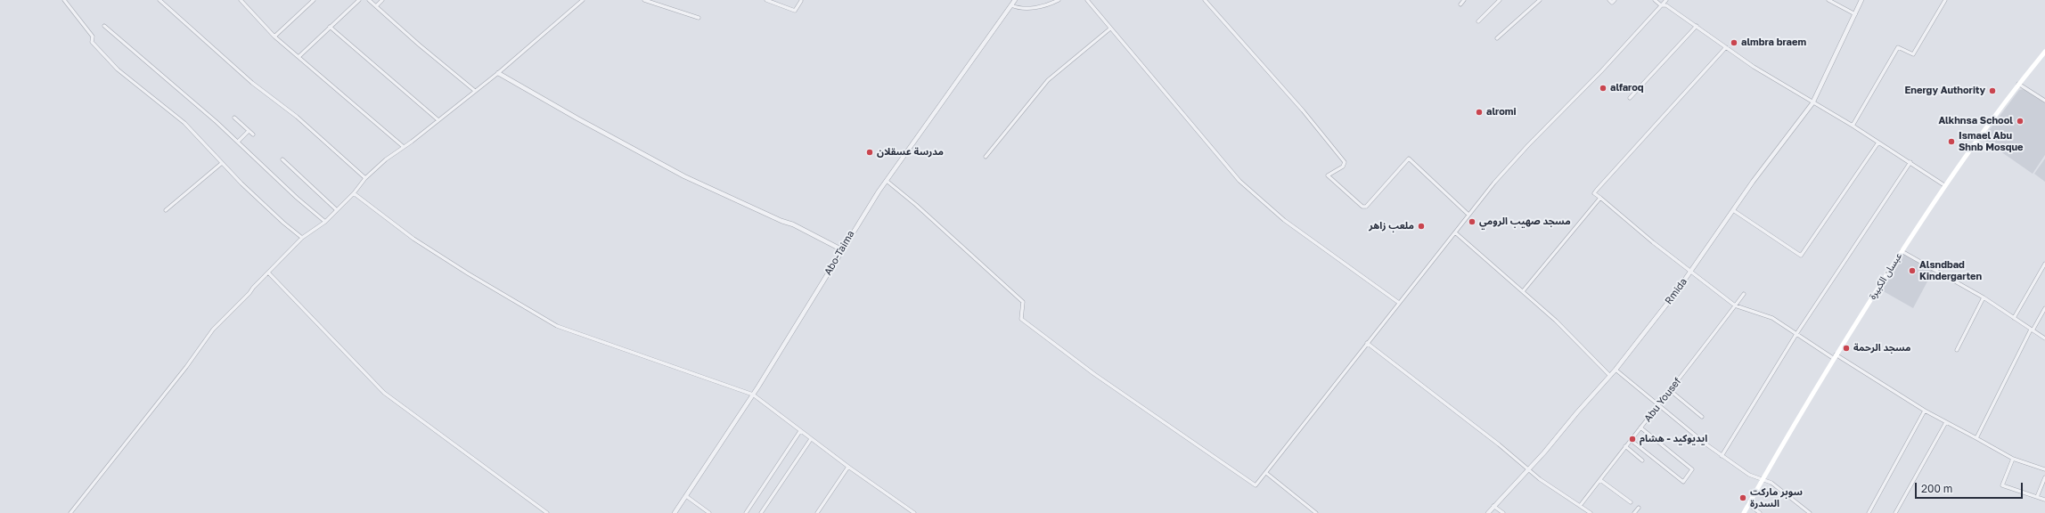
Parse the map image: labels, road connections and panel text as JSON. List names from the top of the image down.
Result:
{
  "streets": {
    "main road": ["عبسان الكبيرة"],
    "street": ["Abo-Taima", "Rmida", "Abu Yousef"]
  },
  "places": [
    "almbra braem",
    "alfaroq",
    "Energy Authority",
    "alromi",
    "Alkhnsa School",
    "Ismael Abu Shnb Mosque",
    "مدرسة عسقلان",
    "مسجد صهيب الرومي",
    "ملعب زاهر",
    "Alsndbad Kindergarten",
    "مسجد الرحمة",
    "ايديوكيد - هشام",
    "سوبر ماركت السدرة"
  ],
  "scale_bar": "200 m"
}
